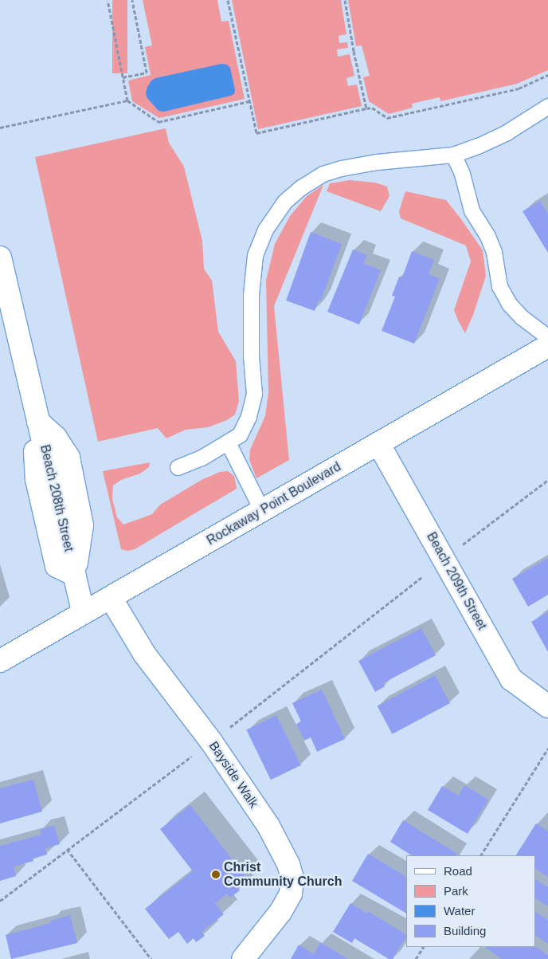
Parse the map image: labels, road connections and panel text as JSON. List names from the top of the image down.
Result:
{
  "streets": {
    "street": [
      "Beach 208th Street",
      "Rockaway Point Boulevard",
      "Beach 209th Street",
      "Bayside Walk"
    ]
  },
  "crossings": [
    ["Beach 208th Street", "Rockaway Point Boulevard"],
    ["Rockaway Point Boulevard", "Beach 209th Street"],
    ["Rockaway Point Boulevard", "Bayside Walk"]
  ],
  "places": ["Christ Community Church"],
  "legend": [
    "Road",
    "Park",
    "Water",
    "Building"
  ]
}
